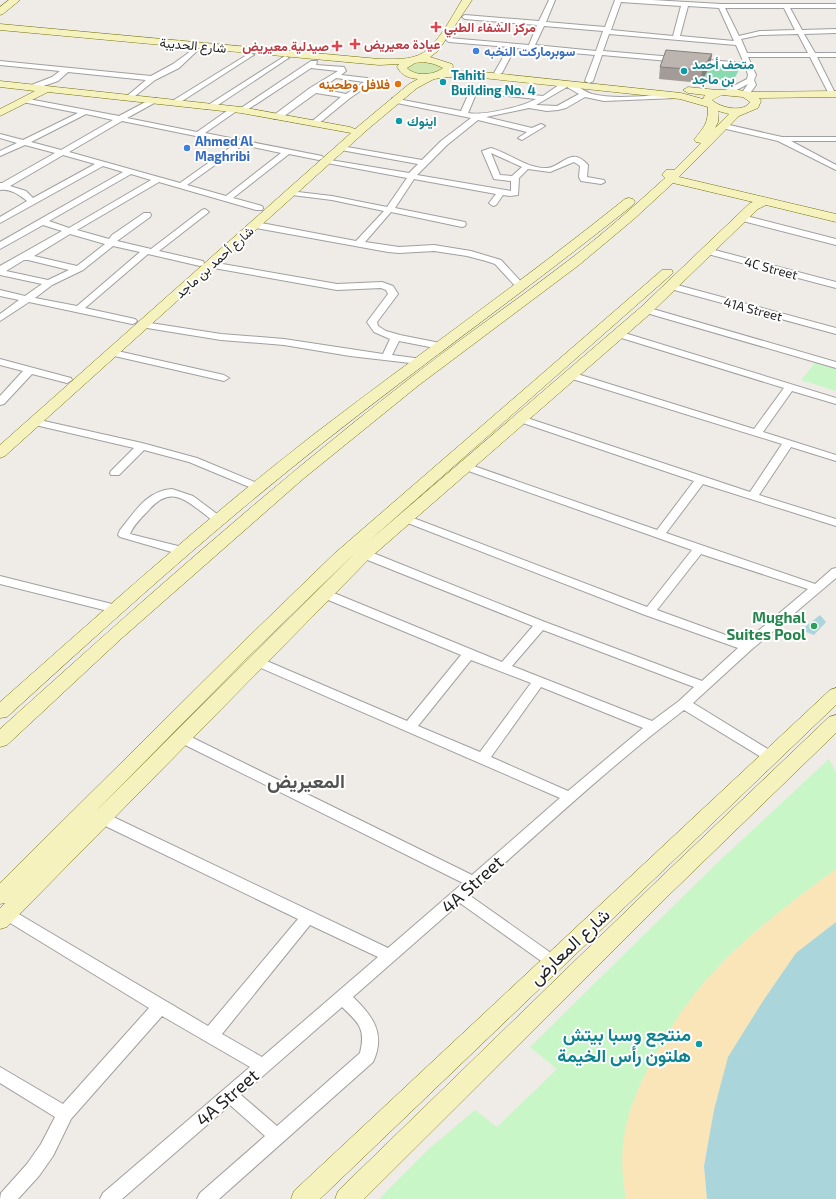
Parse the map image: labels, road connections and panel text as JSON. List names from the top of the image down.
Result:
{
  "streets": {
    "street": [
      "شارع الحديبة",
      "شارع أحمد بن ماجد",
      "4C Street",
      "41A Street",
      "4A Street",
      "شارع المعارض"
    ]
  },
  "crossings": [
    ["شارع الحديبة", "شارع أحمد بن ماجد"]
  ],
  "districts": ["المعيريض"],
  "places": {
    "health": ["مركز الشفاء الطبي", "عيادة معيريض", "صيدلية معيريض"],
    "other": [
      "سوبرماركت النخبه",
      "متحف أحمد بن ماجد",
      "Tahiti Building No. 4",
      "فلافل وطحينه",
      "اينوك",
      "Ahmed Al Maghribi",
      "Mughal Suites Pool",
      "منتجع وسبا بيتش هلتون رأس الخيمة"
    ]
  }
}
